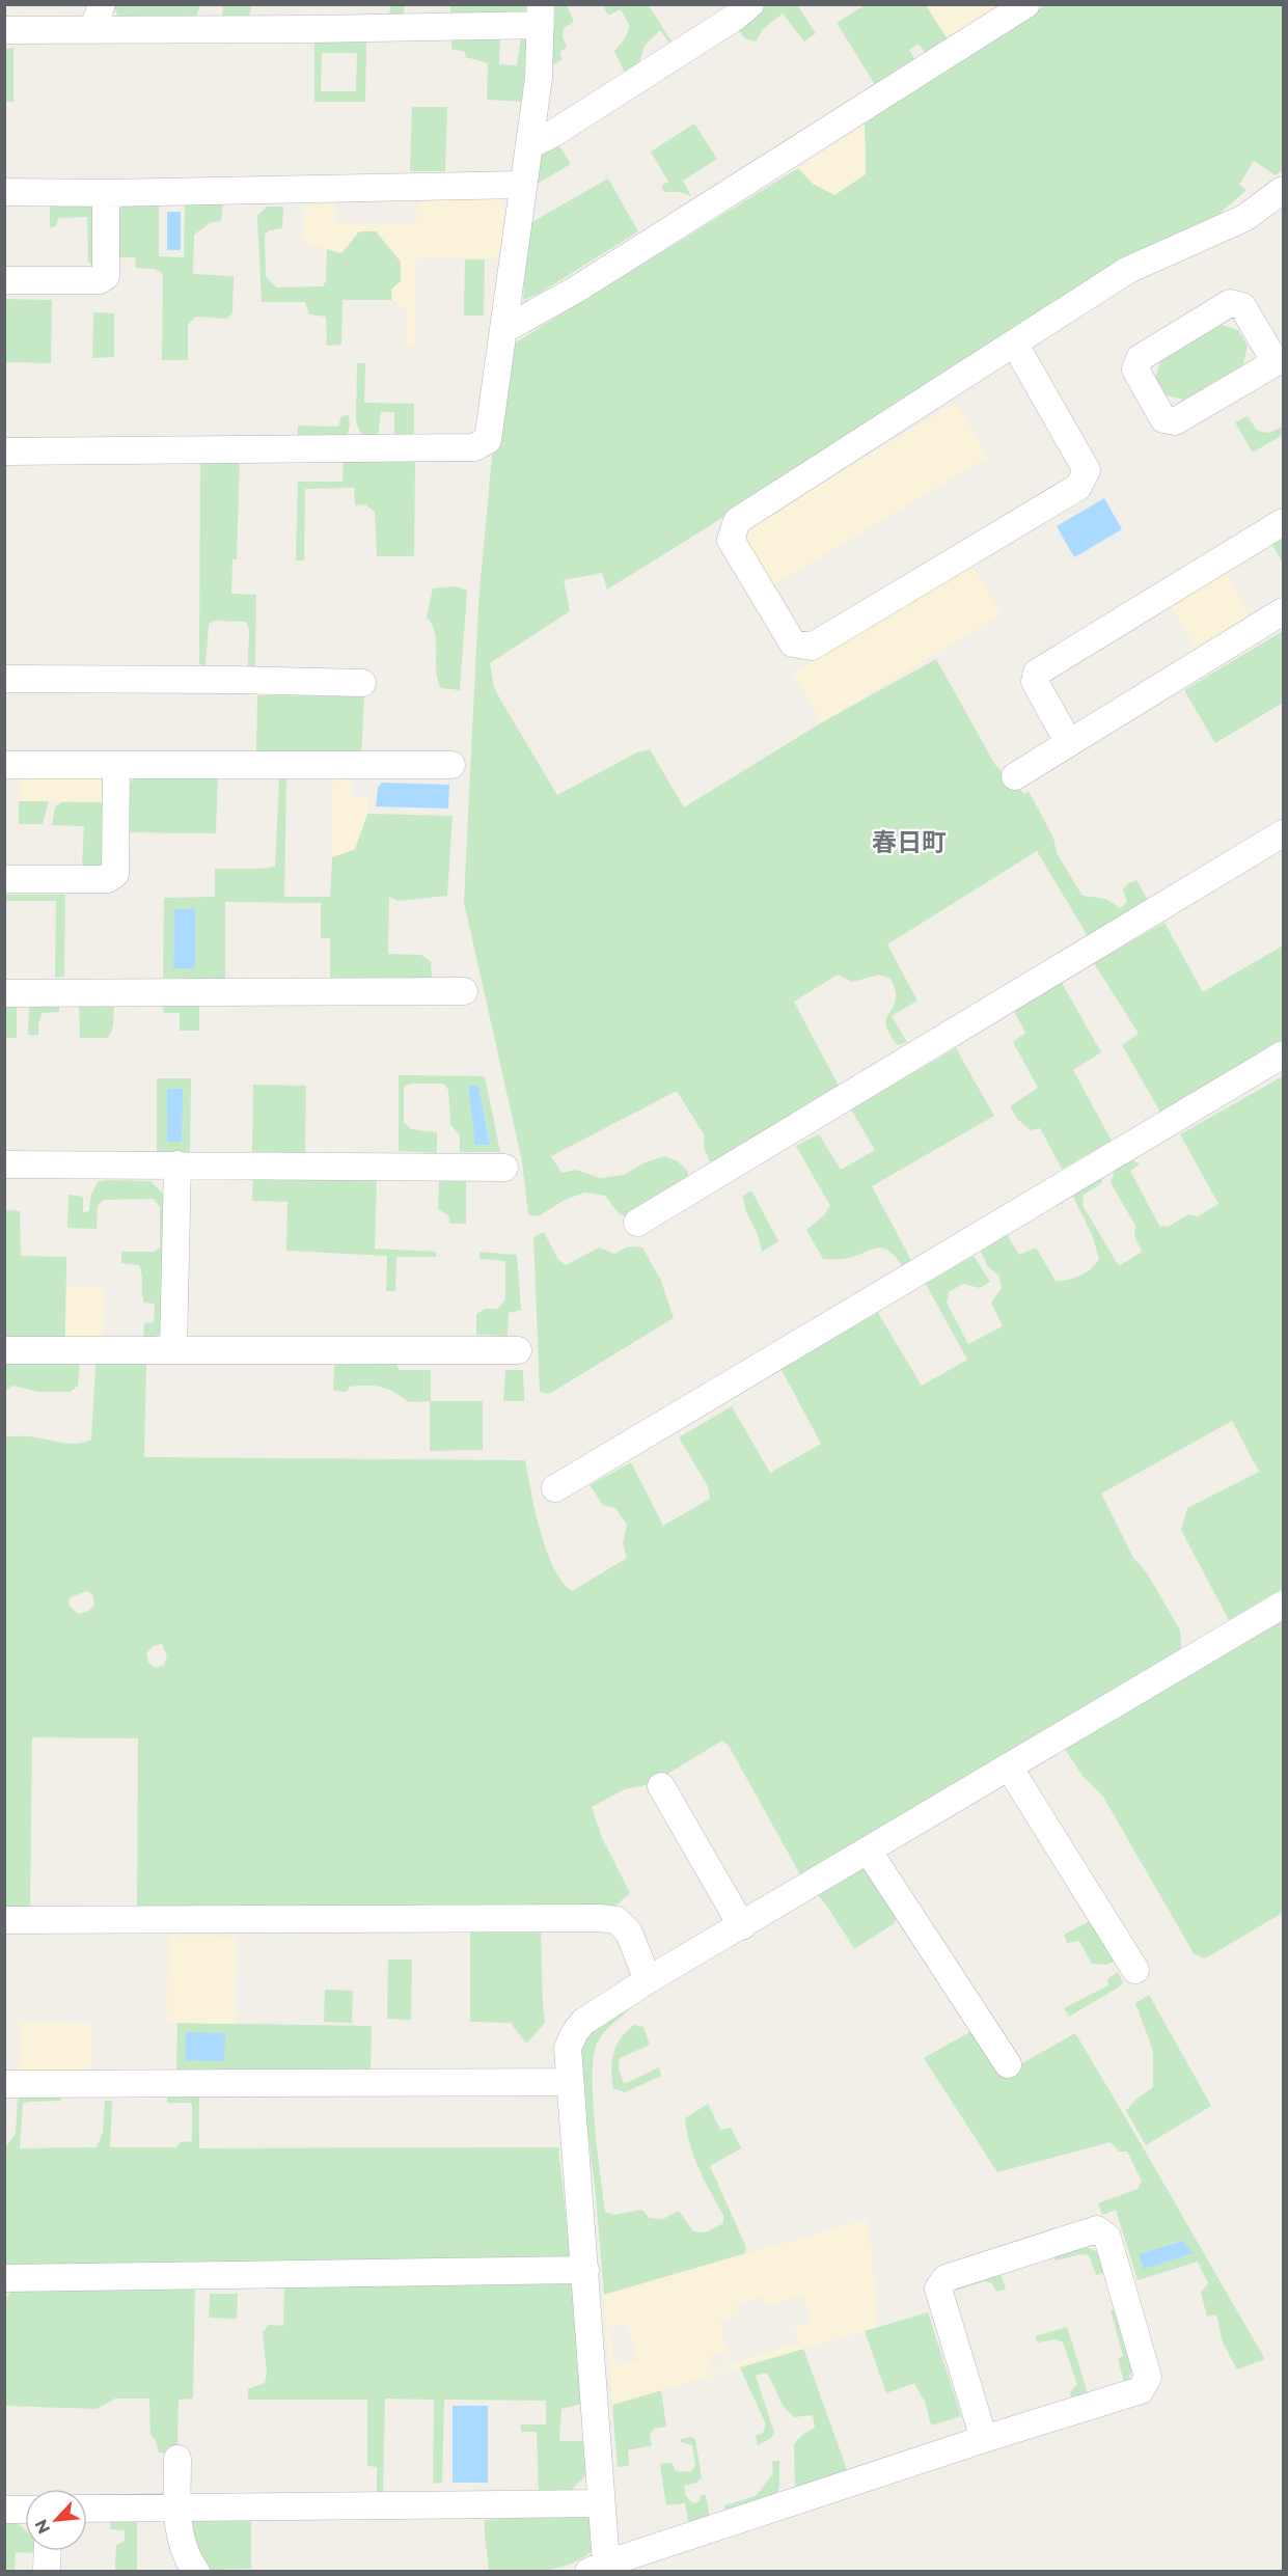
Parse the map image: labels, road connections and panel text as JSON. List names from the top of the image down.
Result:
{
  "districts": ["春日町"],
  "north": "bottom left"
}
